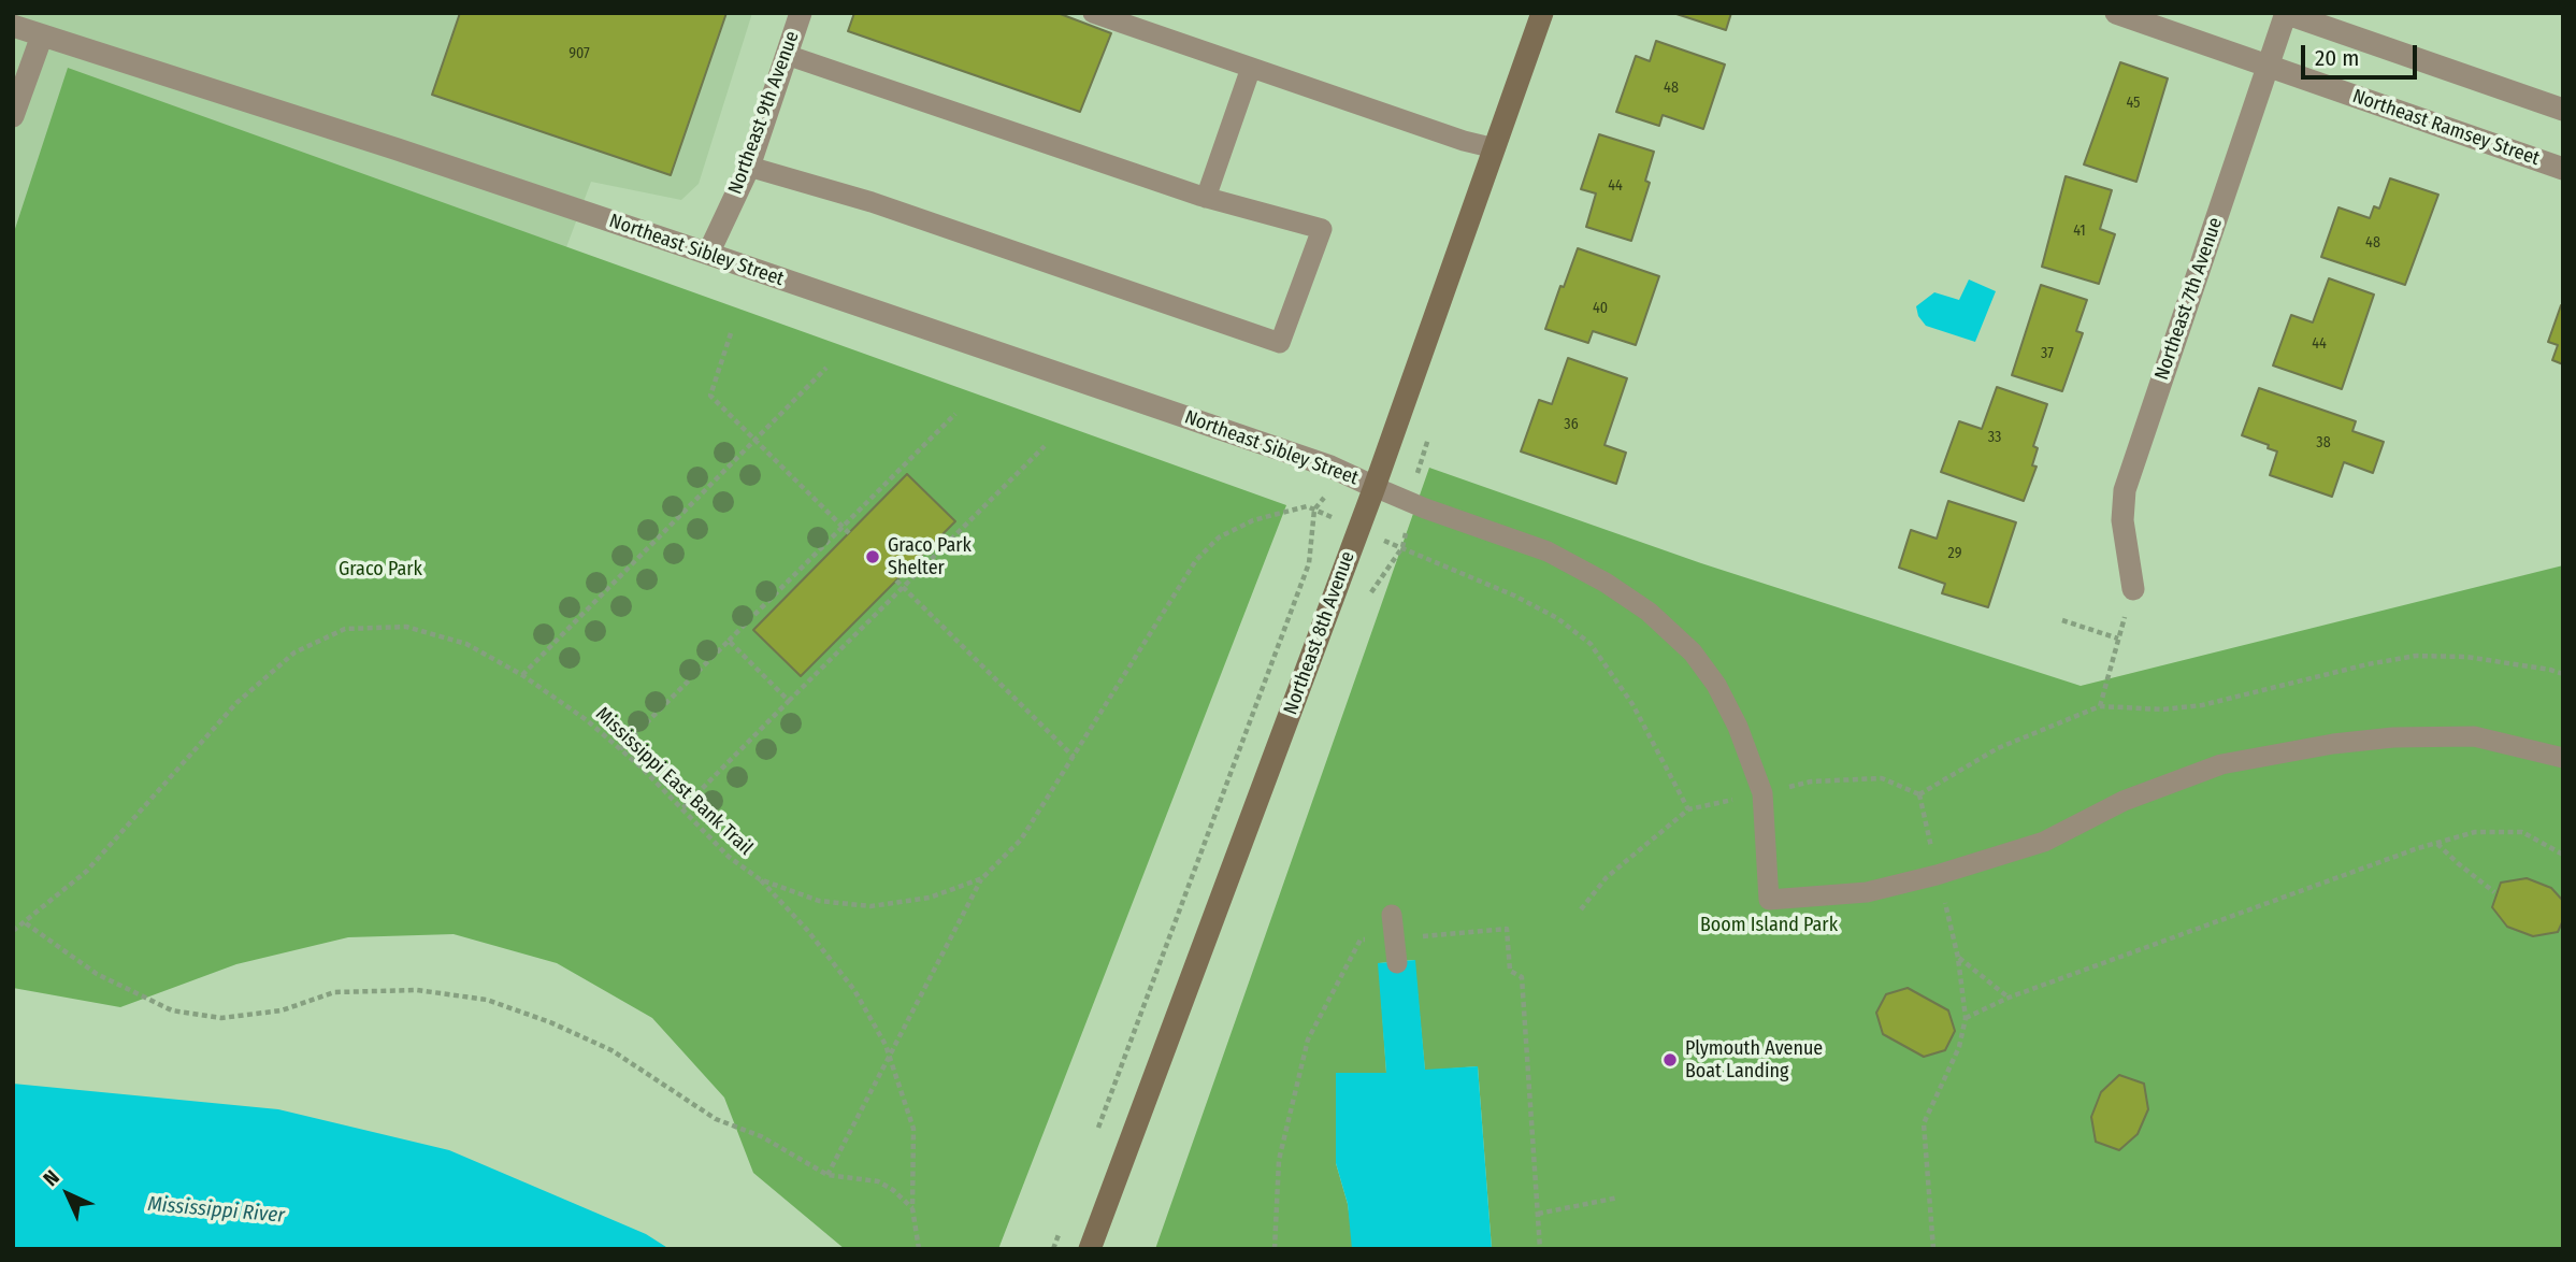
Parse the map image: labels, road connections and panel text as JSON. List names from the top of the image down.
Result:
{
  "streets": {
    "main road": ["Northeast 8th Avenue"],
    "street": [
      "Northeast 9th Avenue",
      "Northeast Ramsey Street",
      "Northeast Sibley Street",
      "Northeast 7th Avenue"
    ],
    "path": ["Mississippi East Bank Trail"]
  },
  "crossings": [
    ["Northeast 9th Avenue", "Northeast Sibley Street"],
    ["Northeast Ramsey Street", "Northeast 7th Avenue"],
    ["Northeast Sibley Street", "Northeast 8th Avenue"]
  ],
  "water": ["Mississippi River"],
  "parks": ["Graco Park", "Boom Island Park"],
  "places": ["Graco Park Shelter", "Plymouth Avenue Boat Landing"],
  "house_numbers": [
    "907",
    "48",
    "45",
    "44",
    "41",
    "48",
    "40",
    "44",
    "37",
    "36",
    "33",
    "38",
    "29"
  ],
  "scale_bar": "20 m",
  "north": "top left"
}
